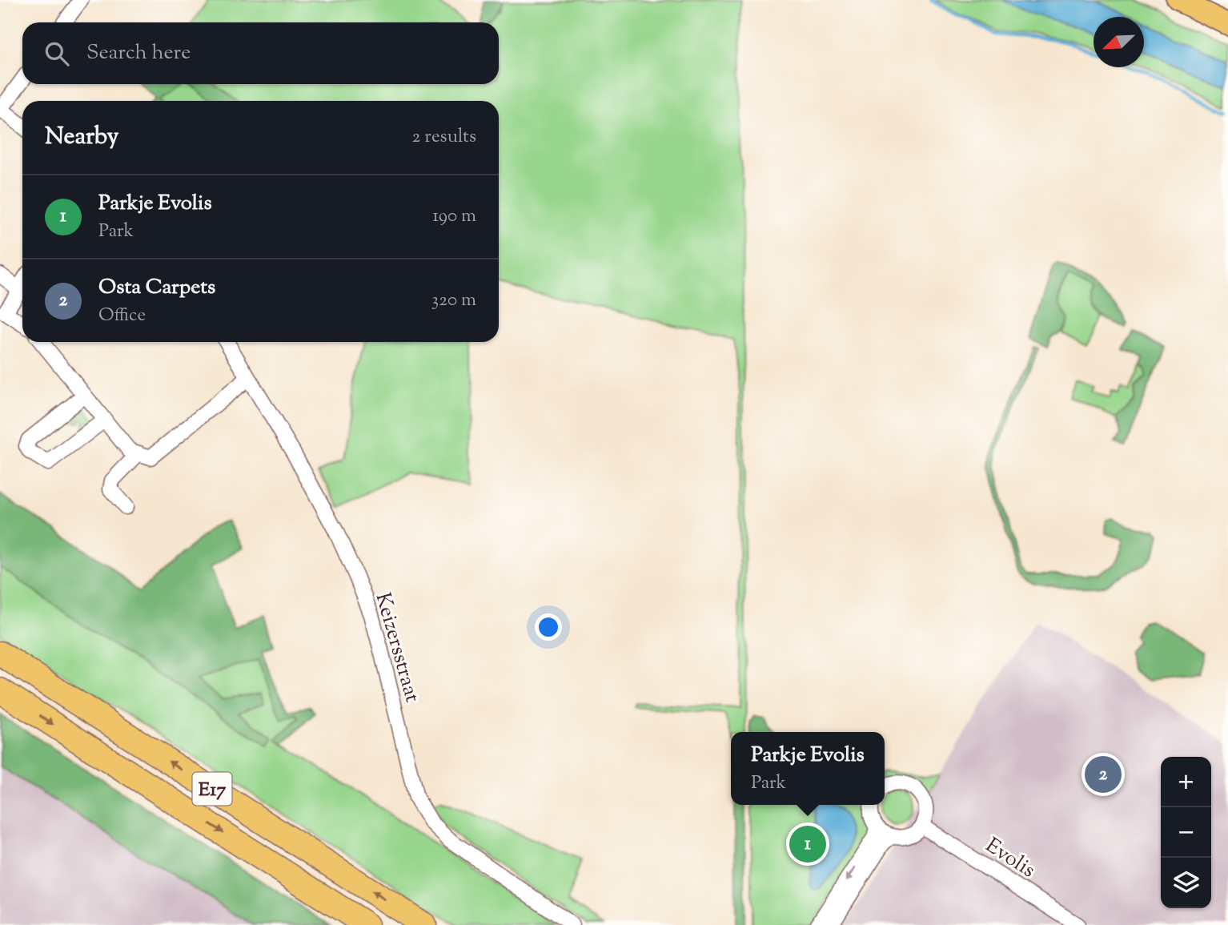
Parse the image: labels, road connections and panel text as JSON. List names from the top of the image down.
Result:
{
  "streets": {
    "highway": ["E17"],
    "street": ["Keizersstraat", "Evolis"]
  },
  "north": "bottom left",
  "page": {
    "search": "Search here",
    "heading": ["Nearby", "2 results"],
    "list": [
      {
        "mark": "1",
        "name": "Parkje Evolis",
        "note": "Park",
        "value": "190 m"
      },
      {
        "mark": "2",
        "name": "Osta Carpets",
        "note": "Office",
        "value": "320 m"
      }
    ],
    "popup": ["Parkje Evolis", "Park"],
    "pins": ["2", "1"],
    "map_buttons": ["+", "−"]
  }
}
